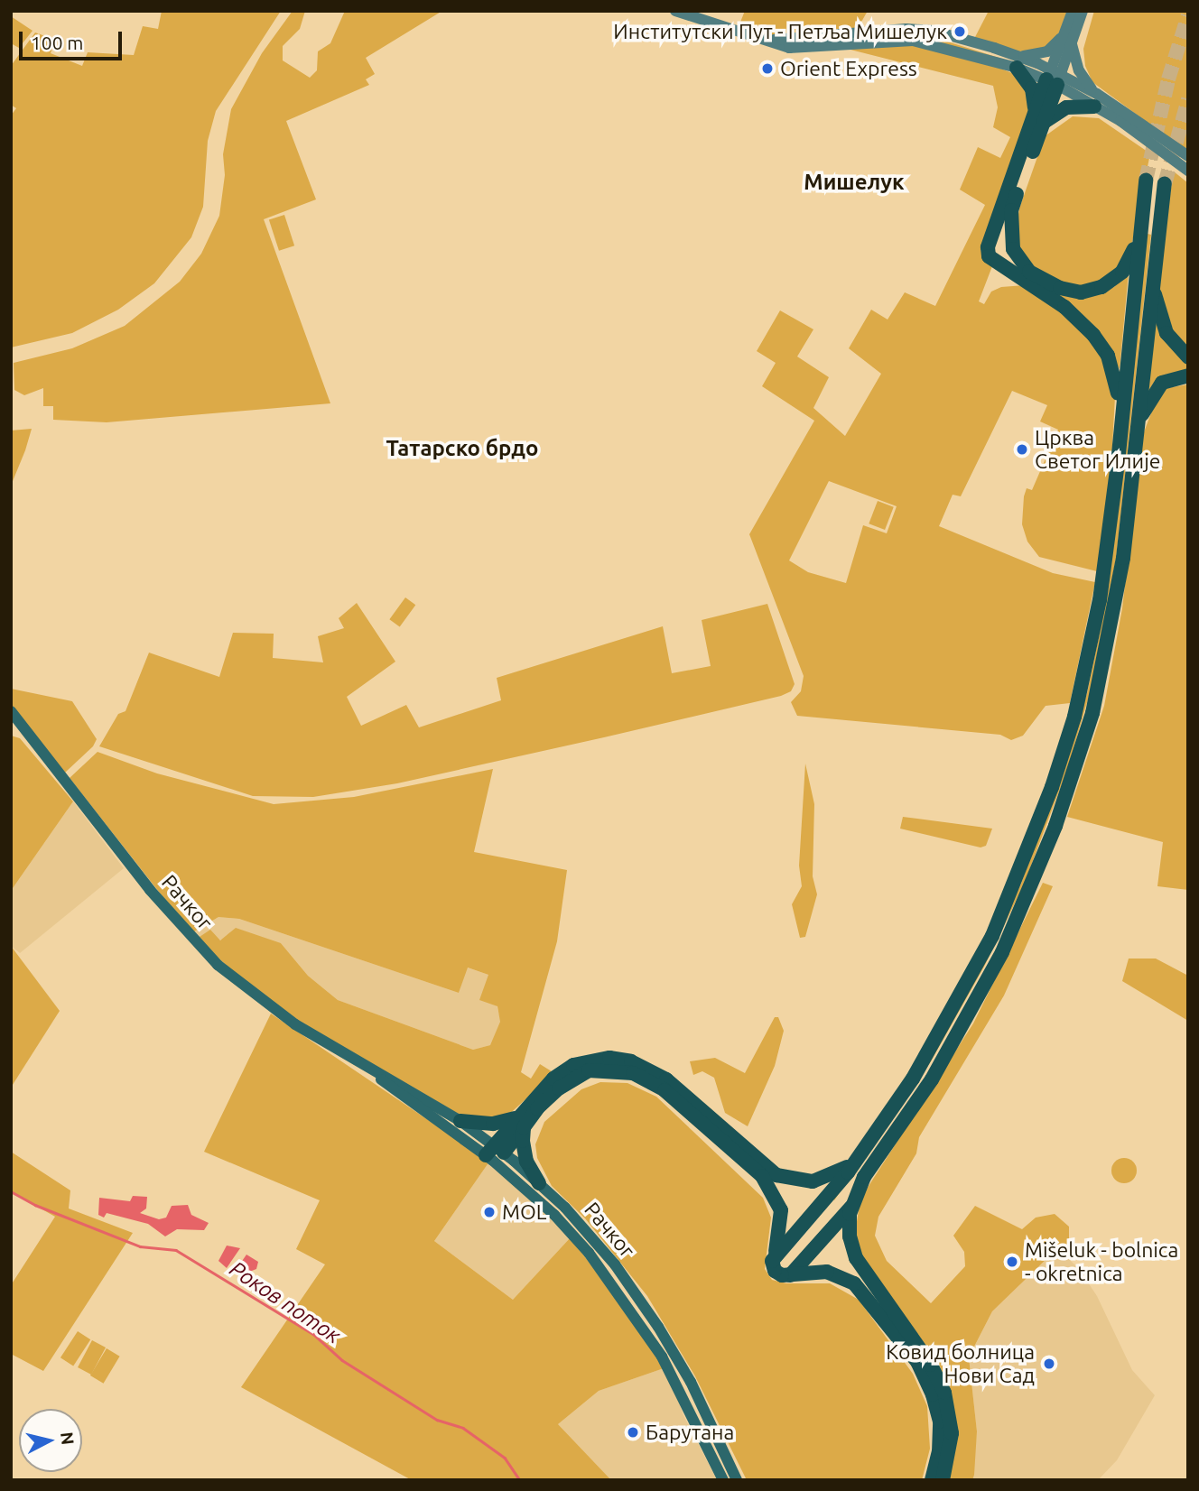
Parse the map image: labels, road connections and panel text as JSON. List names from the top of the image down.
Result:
{
  "streets": {
    "main road": ["Рачког"]
  },
  "districts": ["Мишелук", "Татарско брдо"],
  "water": ["Роков поток"],
  "places": [
    "Институтски Пут - Петља Мишелук",
    "Orient Express",
    "Црква Светог Илије",
    "MOL",
    "Mišeluk - bolnica - okretnica",
    "Ковид болница Нови Сад",
    "Барутана"
  ],
  "scale_bar": "100 m",
  "north": "right"
}
